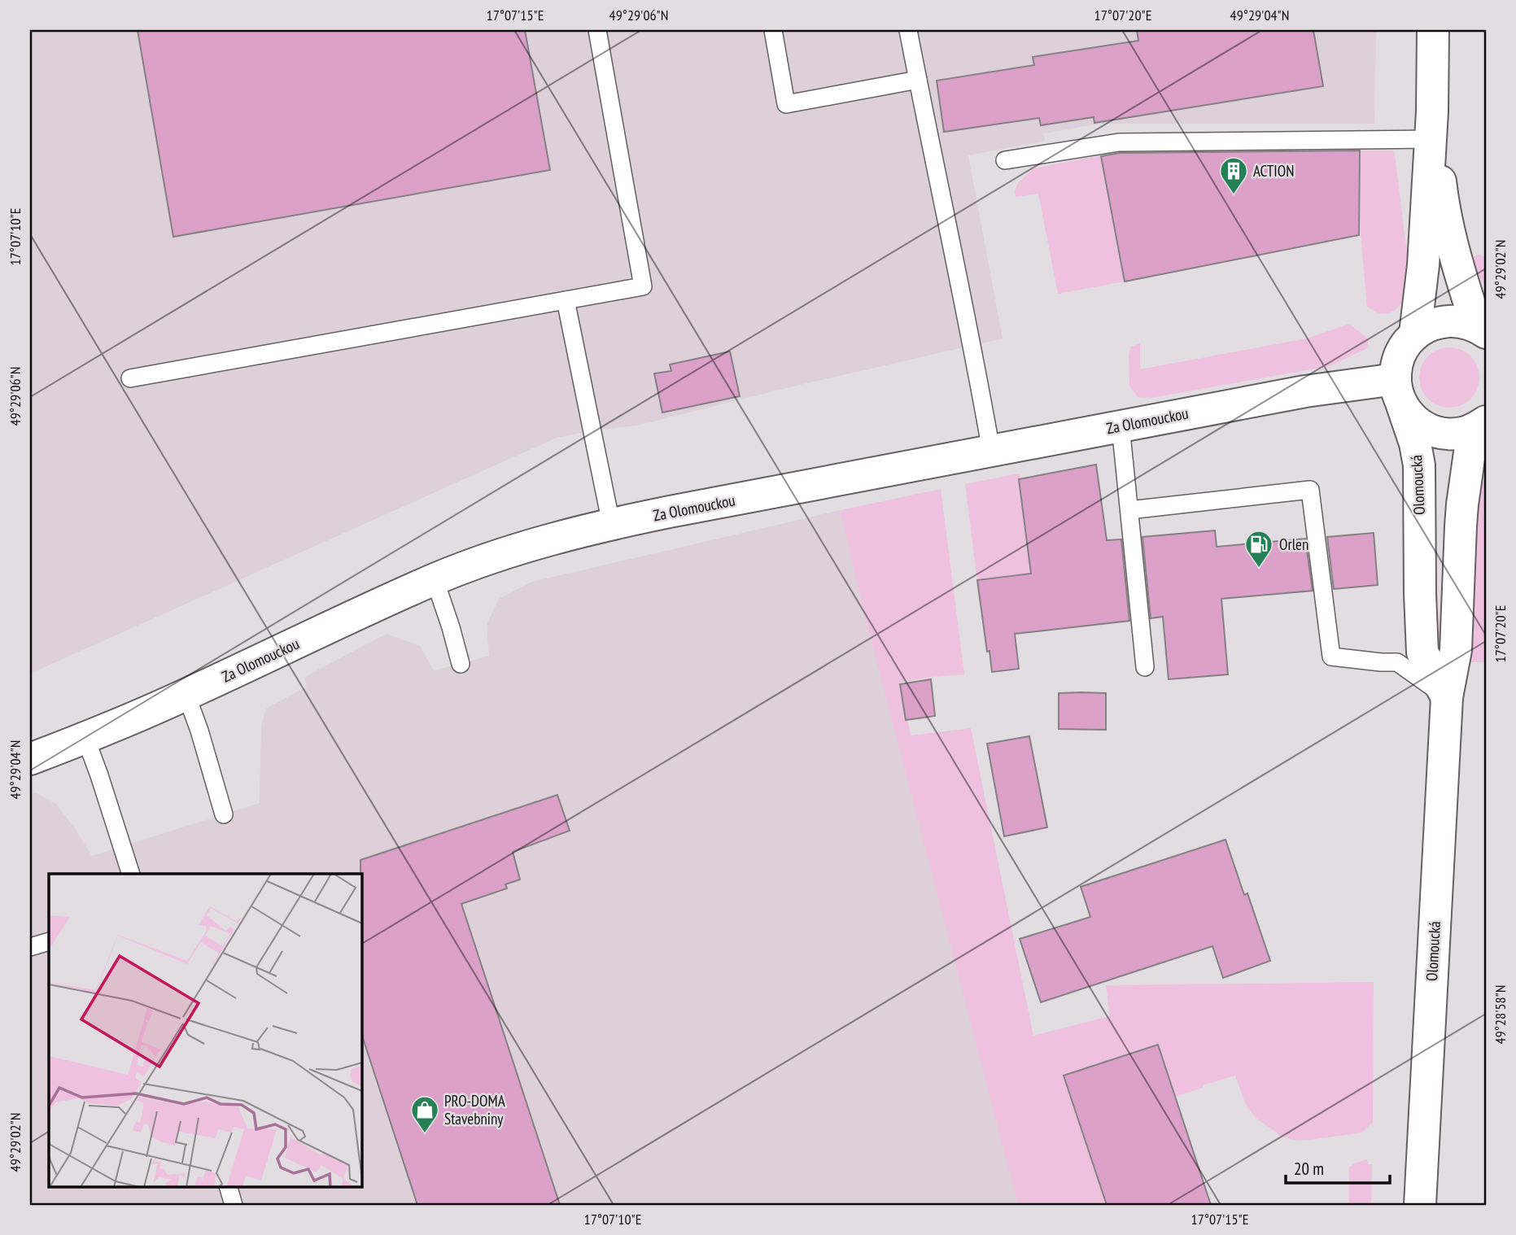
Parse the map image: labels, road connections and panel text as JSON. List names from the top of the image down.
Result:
{
  "streets": {
    "main road": ["Za Olomouckou", "Olomoucká"]
  },
  "crossings": [
    ["Za Olomouckou", "Olomoucká"]
  ],
  "places": {
    "building": ["ACTION"],
    "fuel station": ["Orlen"],
    "shop": ["PRO-DOMA Stavebniny"]
  },
  "scale_bar": "20 m",
  "coordinates": [
    "17°07'15\"E",
    "49°29'06\"N",
    "17°07'20\"E",
    "49°29'04\"N",
    "17°07'10\"E",
    "49°29'02\"N",
    "49°28'58\"N"
  ]
}
